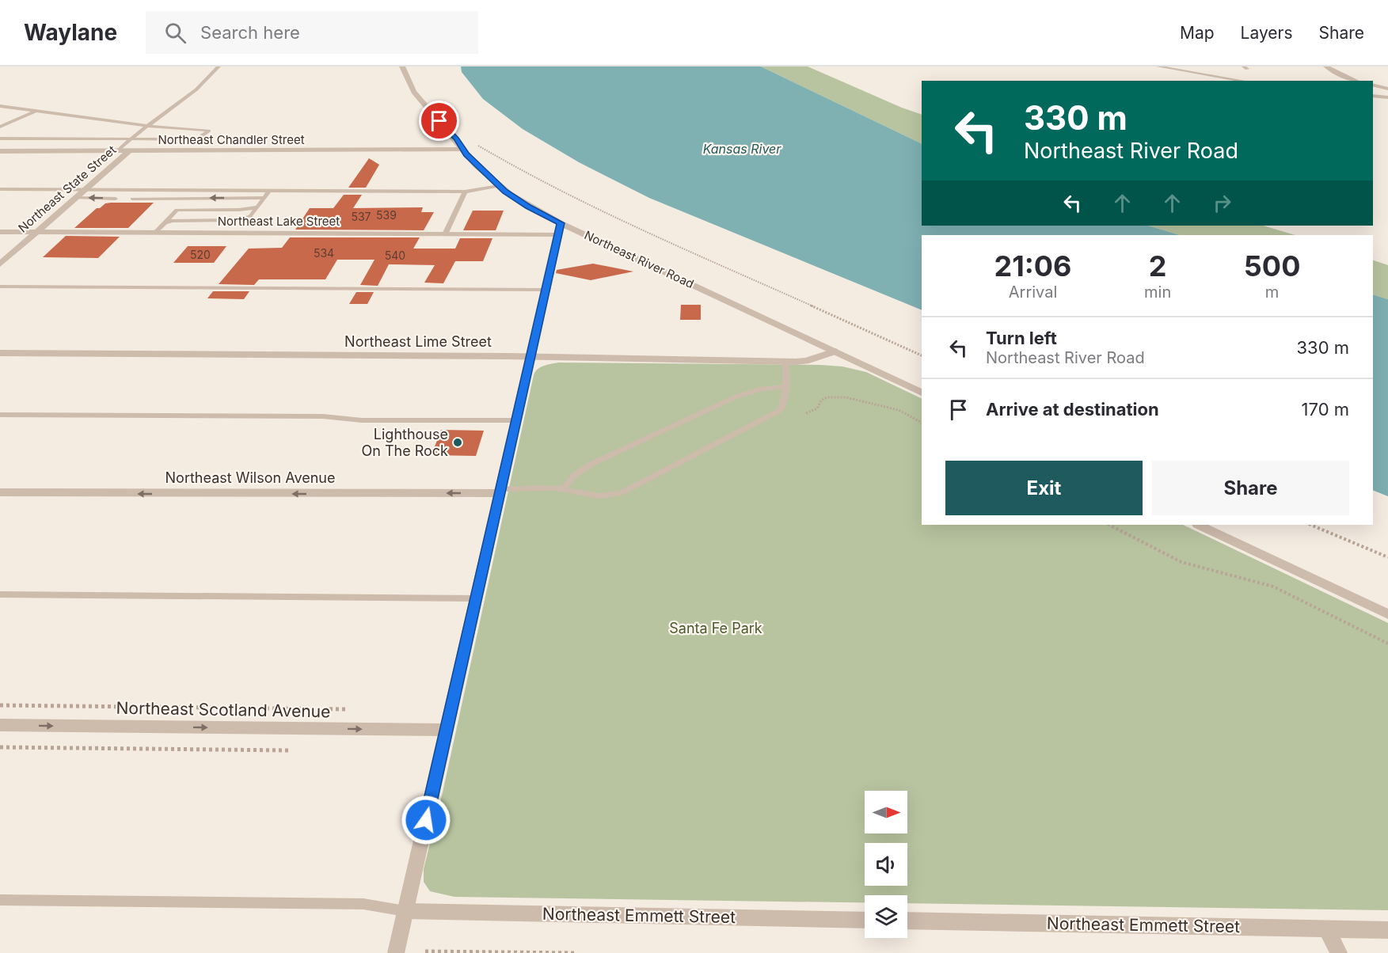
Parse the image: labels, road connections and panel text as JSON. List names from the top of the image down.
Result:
{
  "streets": {
    "street": [
      "Northeast Chandler Street",
      "Northeast State Street",
      "Northeast Lake Street",
      "Northeast River Road",
      "Northeast Lime Street",
      "Northeast Wilson Avenue",
      "Northeast Scotland Avenue",
      "Northeast Emmett Street"
    ]
  },
  "crossings": [
    ["Northeast Chandler Street", "Northeast State Street"],
    ["Northeast Chandler Street", "Northeast River Road"],
    ["Northeast State Street", "Northeast Lake Street"],
    ["Northeast Lake Street", "Northeast River Road"],
    ["Northeast River Road", "Northeast Lime Street"]
  ],
  "one_way": ["Northeast Wilson Avenue", "Northeast Scotland Avenue"],
  "water": ["Kansas River"],
  "parks": ["Santa Fe Park"],
  "places": ["Lighthouse On The Rock"],
  "house_numbers": [
    "539",
    "537",
    "534",
    "520",
    "540"
  ],
  "north": "right",
  "page": {
    "header": "Waylane",
    "search": "Search here",
    "nav": ["Map", "Layers", "Share"],
    "turn": ["330 m", "Northeast River Road"],
    "eta": [
      "21:06",
      "Arrival",
      "2",
      "min",
      "500",
      "m"
    ],
    "list": [
      {
        "name": "Turn left",
        "note": "Northeast River Road",
        "value": "330 m"
      },
      {
        "name": "Arrive at destination",
        "value": "170 m"
      }
    ],
    "buttons": ["Exit", "Share"]
  }
}
